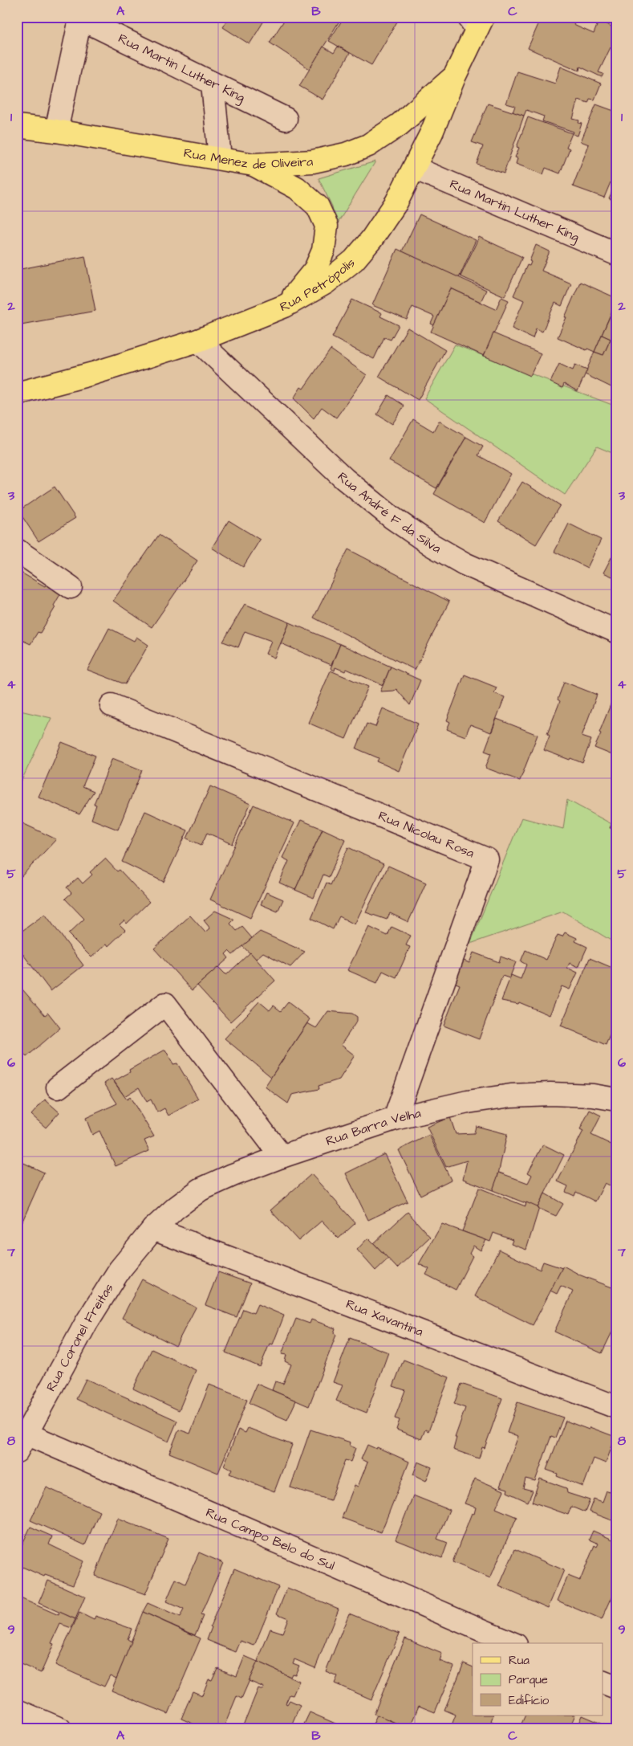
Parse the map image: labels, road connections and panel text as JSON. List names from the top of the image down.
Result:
{
  "streets": {
    "main road": ["Rua Menez de Oliveira", "Rua Petrópolis"],
    "street": [
      "Rua Martin Luther King",
      "Rua André F da Silva",
      "Rua Nicolau Rosa",
      "Rua Barra Velha",
      "Rua Xavantina",
      "Rua Coronel Freitas",
      "Rua Campo Belo do Sul"
    ]
  },
  "crossings": [
    ["Rua Martin Luther King", "Rua Petrópolis"],
    ["Rua Menez de Oliveira", "Rua Petrópolis"],
    ["Rua Petrópolis", "Rua André F da Silva"],
    ["Rua Nicolau Rosa", "Rua Barra Velha"],
    ["Rua Barra Velha", "Rua Xavantina"],
    ["Rua Barra Velha", "Rua Coronel Freitas"],
    ["Rua Xavantina", "Rua Coronel Freitas"],
    ["Rua Coronel Freitas", "Rua Campo Belo do Sul"]
  ],
  "legend": ["Rua", "Parque", "Edifício"],
  "grid": {
    "columns": ["A", "B", "C"],
    "rows": [
      "1",
      "2",
      "3",
      "4",
      "5",
      "6",
      "7",
      "8",
      "9"
    ]
  }
}
